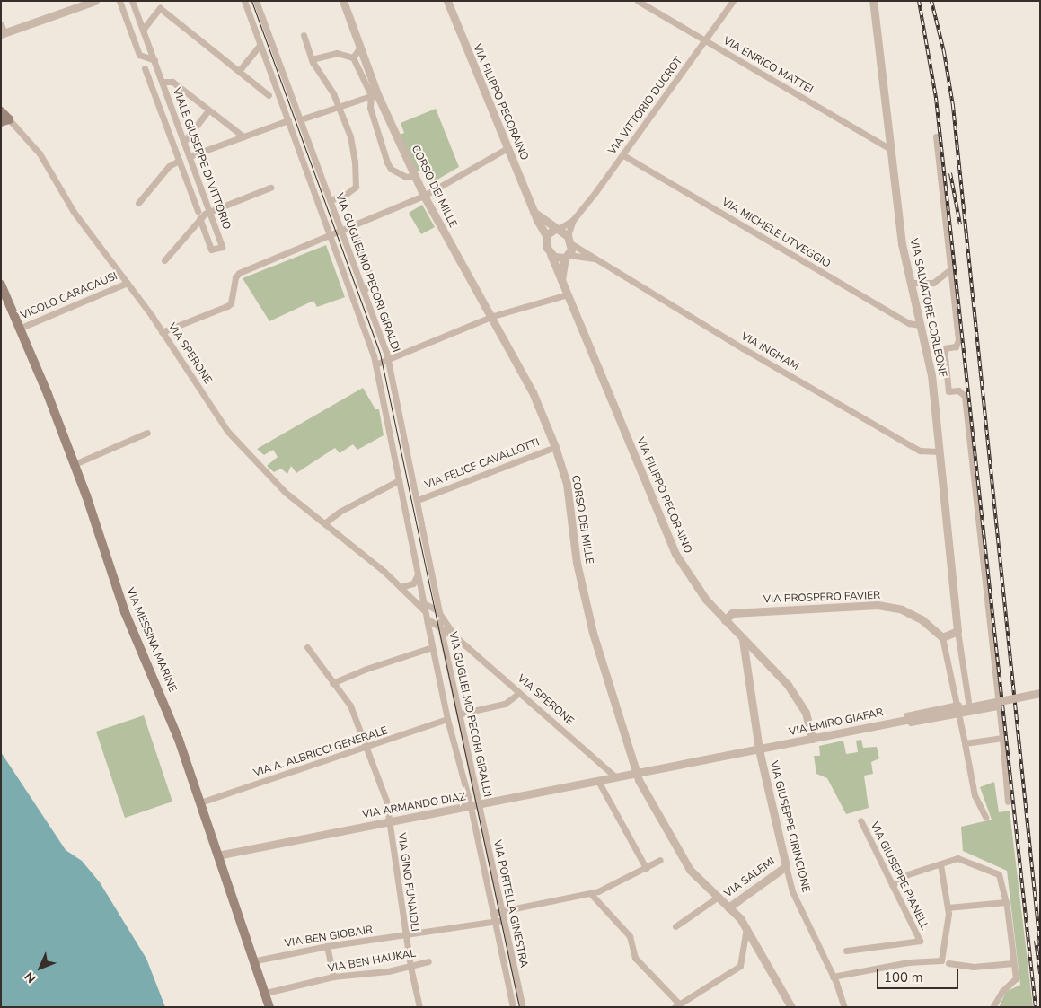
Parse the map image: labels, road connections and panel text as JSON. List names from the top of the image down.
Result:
{
  "streets": {
    "main road": ["VIA SPERONE", "VIA MESSINA MARINE"],
    "street": [
      "VIA ENRICO MATTEI",
      "VIA FILIPPO PECORAINO",
      "VIA VITTORIO DUCROT",
      "VIALE GIUSEPPE DI VITTORIO",
      "CORSO DEI MILLE",
      "VIA MICHELE UTVEGGIO",
      "VIA GUGLIELMO PECORI GIRALDI",
      "VICOLO CARACAUSI",
      "VIA SALVATORE CORLEONE",
      "VIA INGHAM",
      "VIA FELICE CAVALLOTTI",
      "VIA PROSPERO FAVIER",
      "VIA EMIRO GIAFAR",
      "VIA A. ALBRICCI GENERALE",
      "VIA ARMANDO DIAZ",
      "VIA GIUSEPPE CIRINCIONE",
      "VIA GIUSEPPE PIANELL",
      "VIA SALEMI",
      "VIA GINO FUNAIOLI",
      "VIA PORTELLA GINESTRA",
      "VIA BEN GIOBAIR",
      "VIA BEN HAUKAL"
    ]
  },
  "crossings": [
    ["VIA ENRICO MATTEI", "VIA VITTORIO DUCROT"],
    ["VIA ENRICO MATTEI", "VIA SALVATORE CORLEONE"],
    ["VIA FILIPPO PECORAINO", "VIA INGHAM"],
    ["VIA FILIPPO PECORAINO", "VIA PROSPERO FAVIER"],
    ["VIA FILIPPO PECORAINO", "VIA EMIRO GIAFAR"],
    ["VIA FILIPPO PECORAINO", "VIA GIUSEPPE CIRINCIONE"],
    ["VIA VITTORIO DUCROT", "VIA MICHELE UTVEGGIO"],
    ["CORSO DEI MILLE", "VIA FELICE CAVALLOTTI"],
    ["CORSO DEI MILLE", "VIA EMIRO GIAFAR"],
    ["CORSO DEI MILLE", "VIA SALEMI"],
    ["VIA MICHELE UTVEGGIO", "VIA SALVATORE CORLEONE"],
    ["VIA GUGLIELMO PECORI GIRALDI", "VIA FELICE CAVALLOTTI"],
    ["VIA GUGLIELMO PECORI GIRALDI", "VIA A. ALBRICCI GENERALE"],
    ["VIA GUGLIELMO PECORI GIRALDI", "VIA ARMANDO DIAZ"],
    ["VIA GUGLIELMO PECORI GIRALDI", "VIA PORTELLA GINESTRA"],
    ["VICOLO CARACAUSI", "VIA SPERONE"],
    ["VICOLO CARACAUSI", "VIA MESSINA MARINE"],
    ["VIA SALVATORE CORLEONE", "VIA INGHAM"],
    ["VIA SPERONE", "VIA EMIRO GIAFAR"],
    ["VIA SPERONE", "VIA ARMANDO DIAZ"],
    ["VIA MESSINA MARINE", "VIA A. ALBRICCI GENERALE"],
    ["VIA MESSINA MARINE", "VIA ARMANDO DIAZ"],
    ["VIA MESSINA MARINE", "VIA BEN GIOBAIR"],
    ["VIA MESSINA MARINE", "VIA BEN HAUKAL"],
    ["VIA EMIRO GIAFAR", "VIA ARMANDO DIAZ"],
    ["VIA EMIRO GIAFAR", "VIA GIUSEPPE CIRINCIONE"],
    ["VIA A. ALBRICCI GENERALE", "VIA GINO FUNAIOLI"],
    ["VIA ARMANDO DIAZ", "VIA GINO FUNAIOLI"],
    ["VIA ARMANDO DIAZ", "VIA PORTELLA GINESTRA"],
    ["VIA GIUSEPPE CIRINCIONE", "VIA SALEMI"],
    ["VIA GINO FUNAIOLI", "VIA BEN GIOBAIR"],
    ["VIA GINO FUNAIOLI", "VIA BEN HAUKAL"],
    ["VIA PORTELLA GINESTRA", "VIA BEN GIOBAIR"]
  ],
  "scale_bar": "100 m",
  "north": "bottom left"
}
